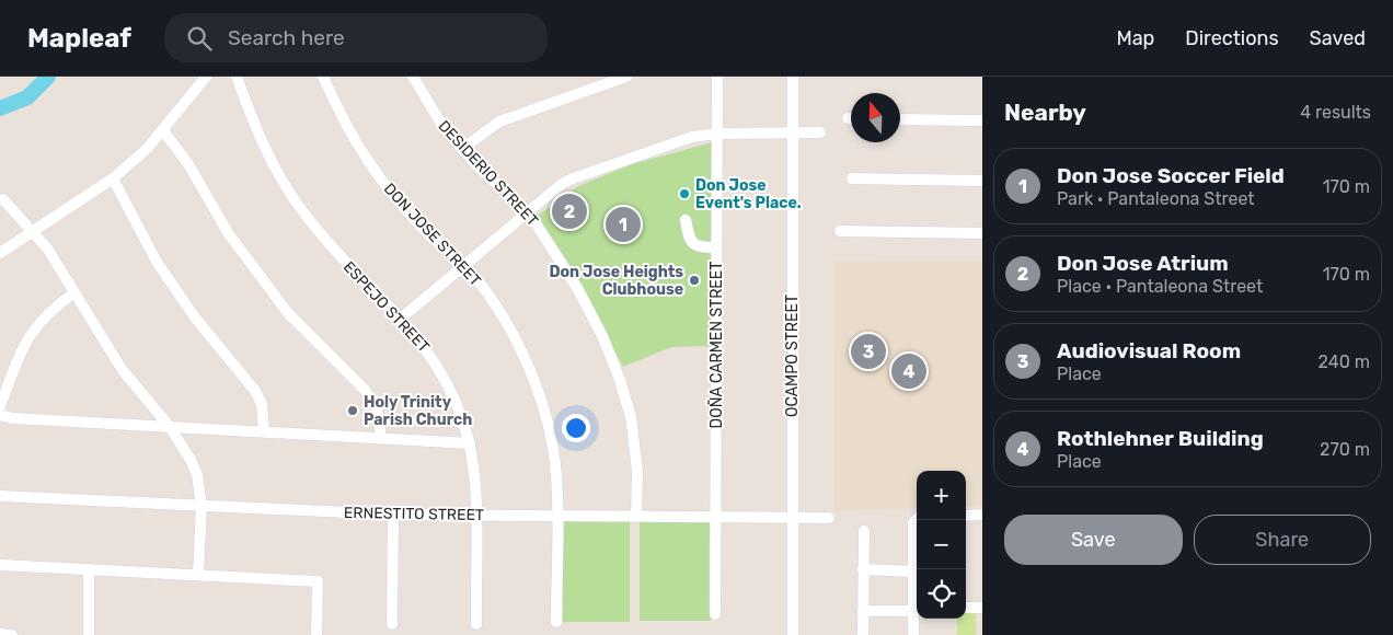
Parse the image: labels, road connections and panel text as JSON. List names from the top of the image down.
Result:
{
  "streets": {
    "street": [
      "DESIDERIO STREET",
      "DON JOSE STREET",
      "ESPEJO STREET",
      "DOÑA CARMEN STREET",
      "OCAMPO STREET",
      "ERNESTITO STREET"
    ]
  },
  "crossings": [
    ["DESIDERIO STREET", "ERNESTITO STREET"],
    ["DON JOSE STREET", "ERNESTITO STREET"],
    ["ESPEJO STREET", "ERNESTITO STREET"],
    ["DOÑA CARMEN STREET", "ERNESTITO STREET"],
    ["OCAMPO STREET", "ERNESTITO STREET"]
  ],
  "places": ["Don Jose Event's Place.", "Don Jose Heights Clubhouse", "Holy Trinity Parish Church"],
  "north": "top",
  "page": {
    "header": "Mapleaf",
    "search": "Search here",
    "nav": ["Map", "Directions", "Saved"],
    "heading": ["Nearby", "4 results"],
    "list": [
      {
        "mark": "1",
        "name": "Don Jose Soccer Field",
        "note": "Park · Pantaleona Street",
        "value": "170 m"
      },
      {
        "mark": "2",
        "name": "Don Jose Atrium",
        "note": "Place · Pantaleona Street",
        "value": "170 m"
      },
      {
        "mark": "3",
        "name": "Audiovisual Room",
        "note": "Place",
        "value": "240 m"
      },
      {
        "mark": "4",
        "name": "Rothlehner Building",
        "note": "Place",
        "value": "270 m"
      }
    ],
    "pins": [
      "2",
      "1",
      "3",
      "4"
    ],
    "map_buttons": ["+", "−"],
    "buttons": ["Save", "Share"]
  }
}
